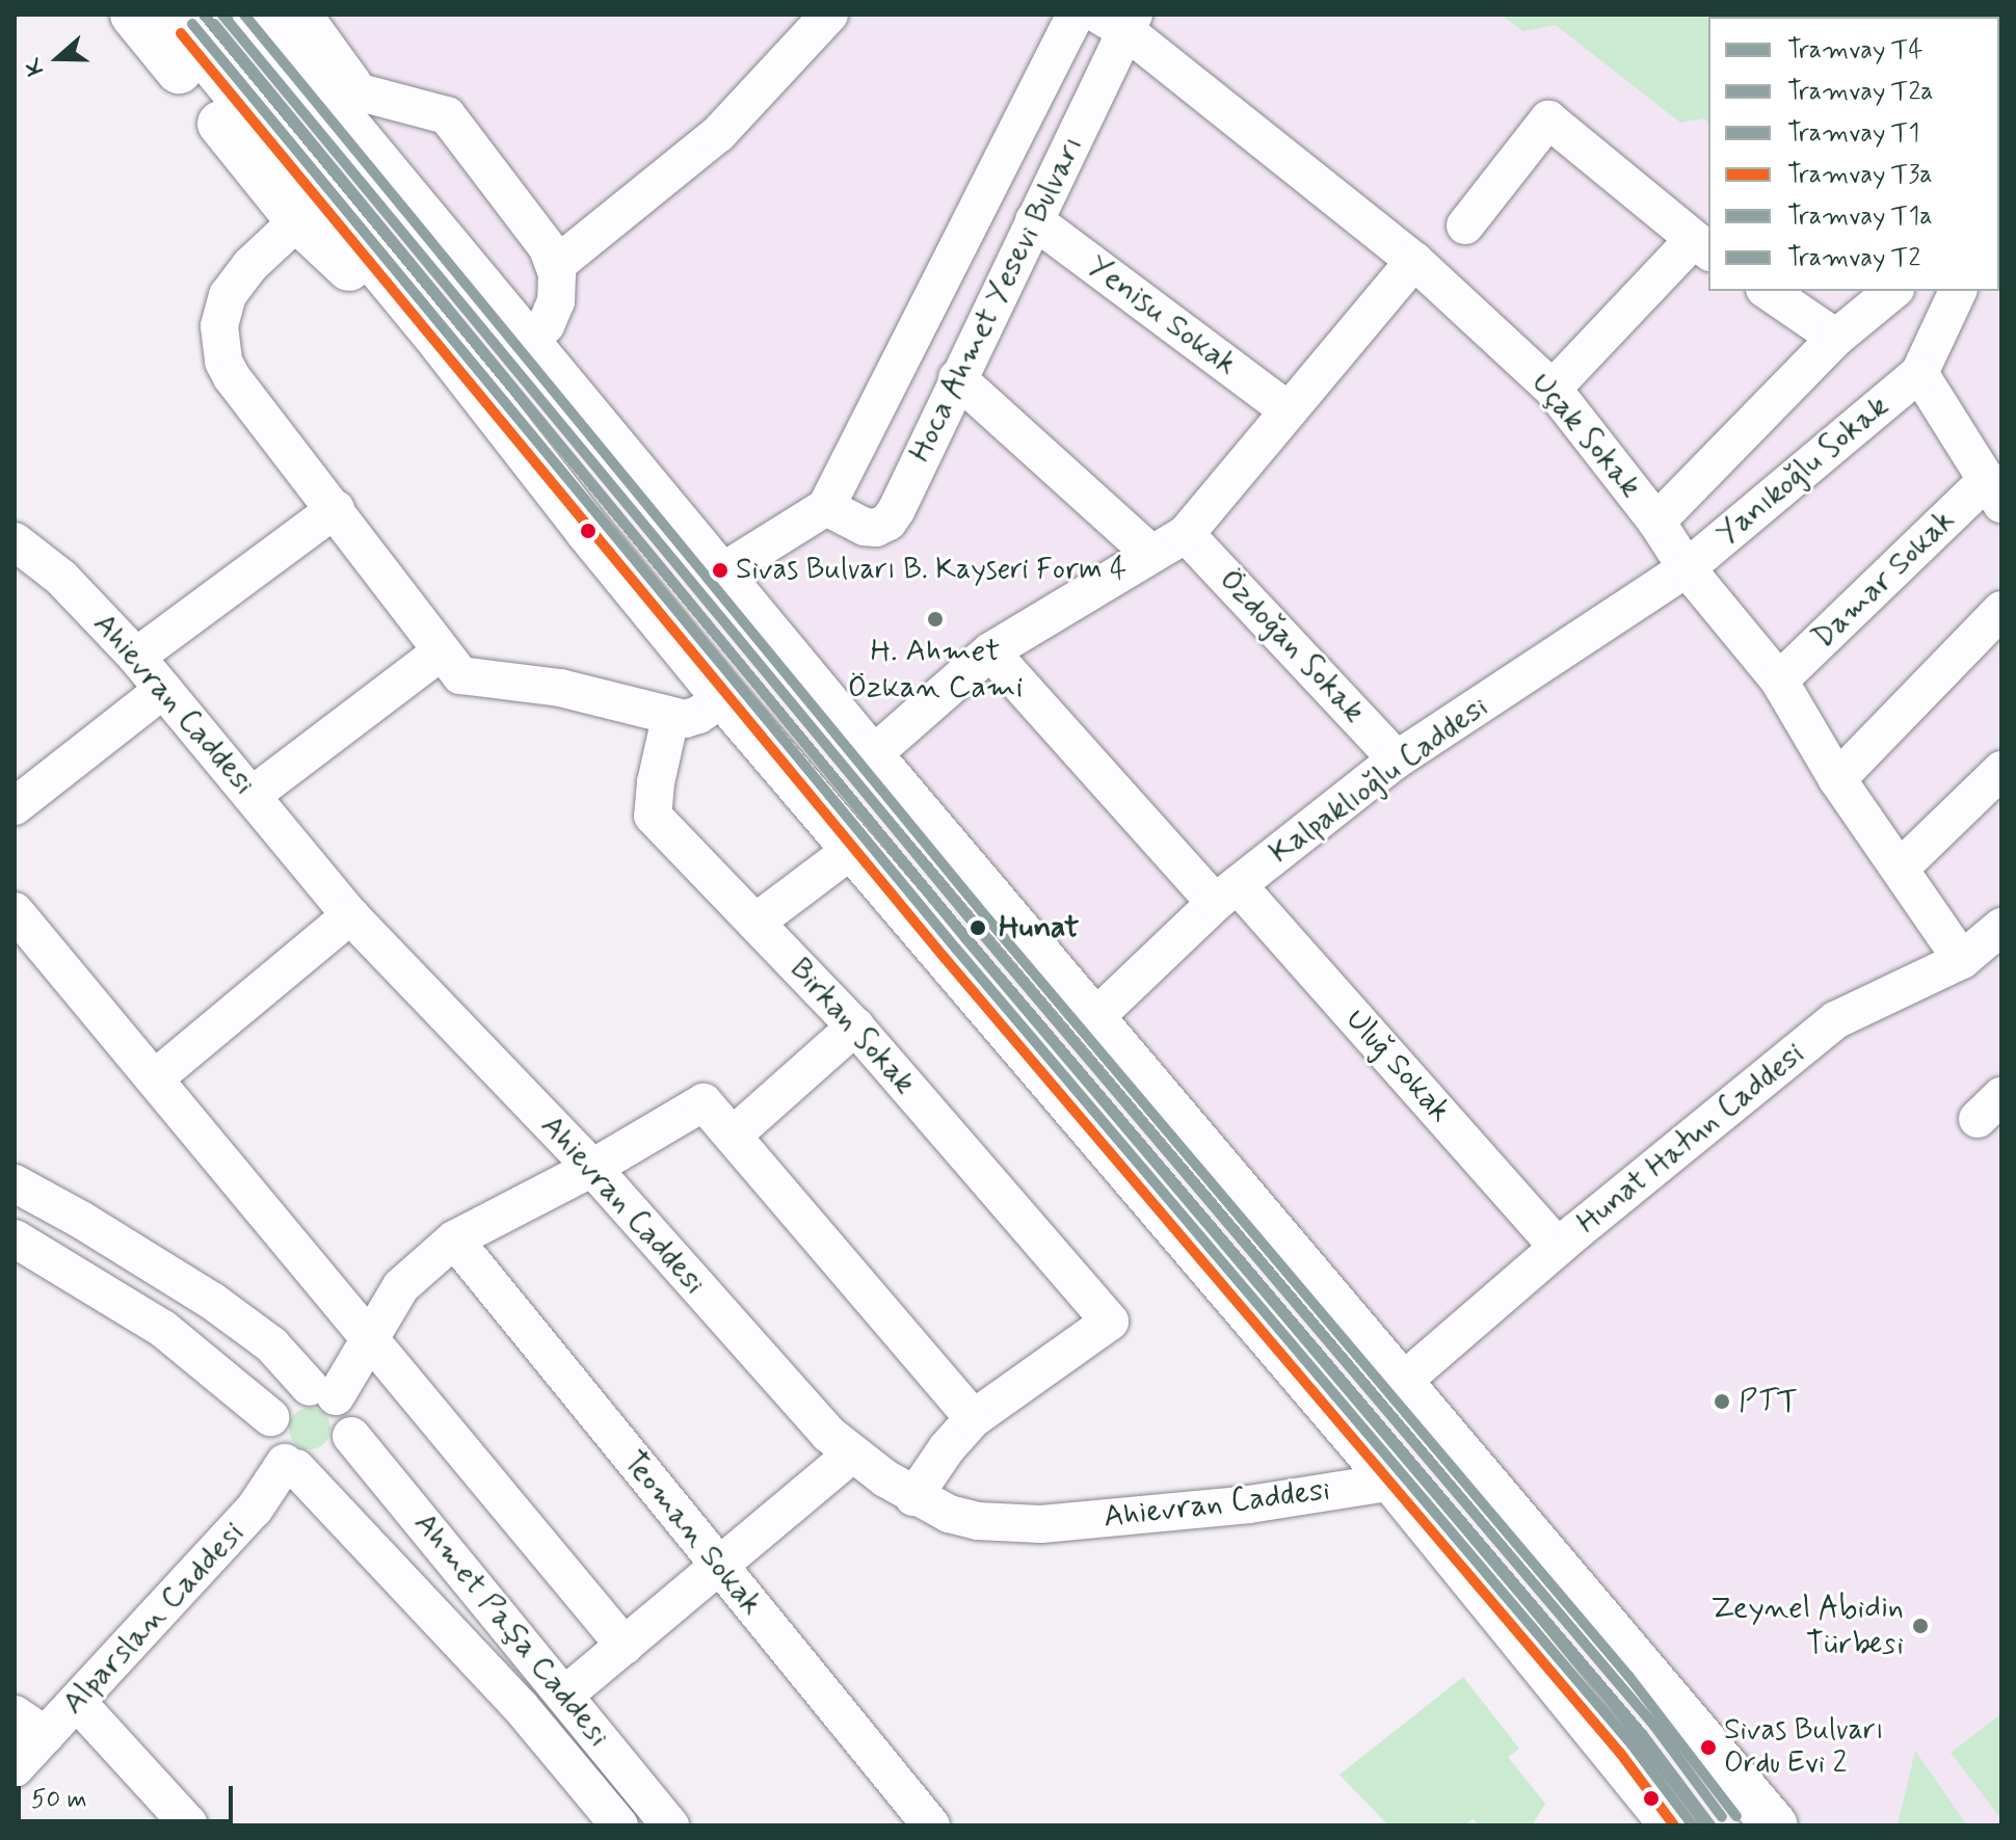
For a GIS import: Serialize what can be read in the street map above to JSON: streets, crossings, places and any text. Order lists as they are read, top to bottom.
{
  "streets": {
    "street": [
      "Hoca Ahmet Yesevi Bulvarı",
      "Yenisu Sokak",
      "Uçak Sokak",
      "Yanıkoğlu Sokak",
      "Damar Sokak",
      "Özdoğan Sokak",
      "Ahievran Caddesi",
      "Kalpaklıoğlu Caddesi",
      "Birkan Sokak",
      "Uluğ Sokak",
      "Hunat Hatun Caddesi",
      "Teoman Sokak",
      "Alparslan Caddesi",
      "Ahmet Paşa Caddesi"
    ]
  },
  "crossings": [
    ["Hoca Ahmet Yesevi Bulvarı", "Yenisu Sokak"],
    ["Hoca Ahmet Yesevi Bulvarı", "Uçak Sokak"],
    ["Uçak Sokak", "Yanıkoğlu Sokak"],
    ["Uçak Sokak", "Damar Sokak"],
    ["Uçak Sokak", "Kalpaklıoğlu Caddesi"],
    ["Uçak Sokak", "Hunat Hatun Caddesi"],
    ["Yanıkoğlu Sokak", "Kalpaklıoğlu Caddesi"],
    ["Özdoğan Sokak", "Kalpaklıoğlu Caddesi"],
    ["Kalpaklıoğlu Caddesi", "Uluğ Sokak"],
    ["Uluğ Sokak", "Hunat Hatun Caddesi"],
    ["Alparslan Caddesi", "Ahmet Paşa Caddesi"]
  ],
  "places": [
    "Sivas Bulvarı B. Kayseri Form 4",
    "H. Ahmet Özkan Cami",
    "Hunat",
    "PTT",
    "Zeynel Abidin Türbesi",
    "Sivas Bulvarı Ordu Evi 2"
  ],
  "lines": [
    "tram line T4",
    "tram line T1",
    "tram line T2",
    "tram line T2a",
    "tram line T1a",
    "tram line T3a"
  ],
  "legend": [
    "Tramvay T4",
    "Tramvay T2a",
    "Tramvay T1",
    "Tramvay T3a",
    "Tramvay T1a",
    "Tramvay T2"
  ],
  "scale_bar": "50 m",
  "north": "left"
}
